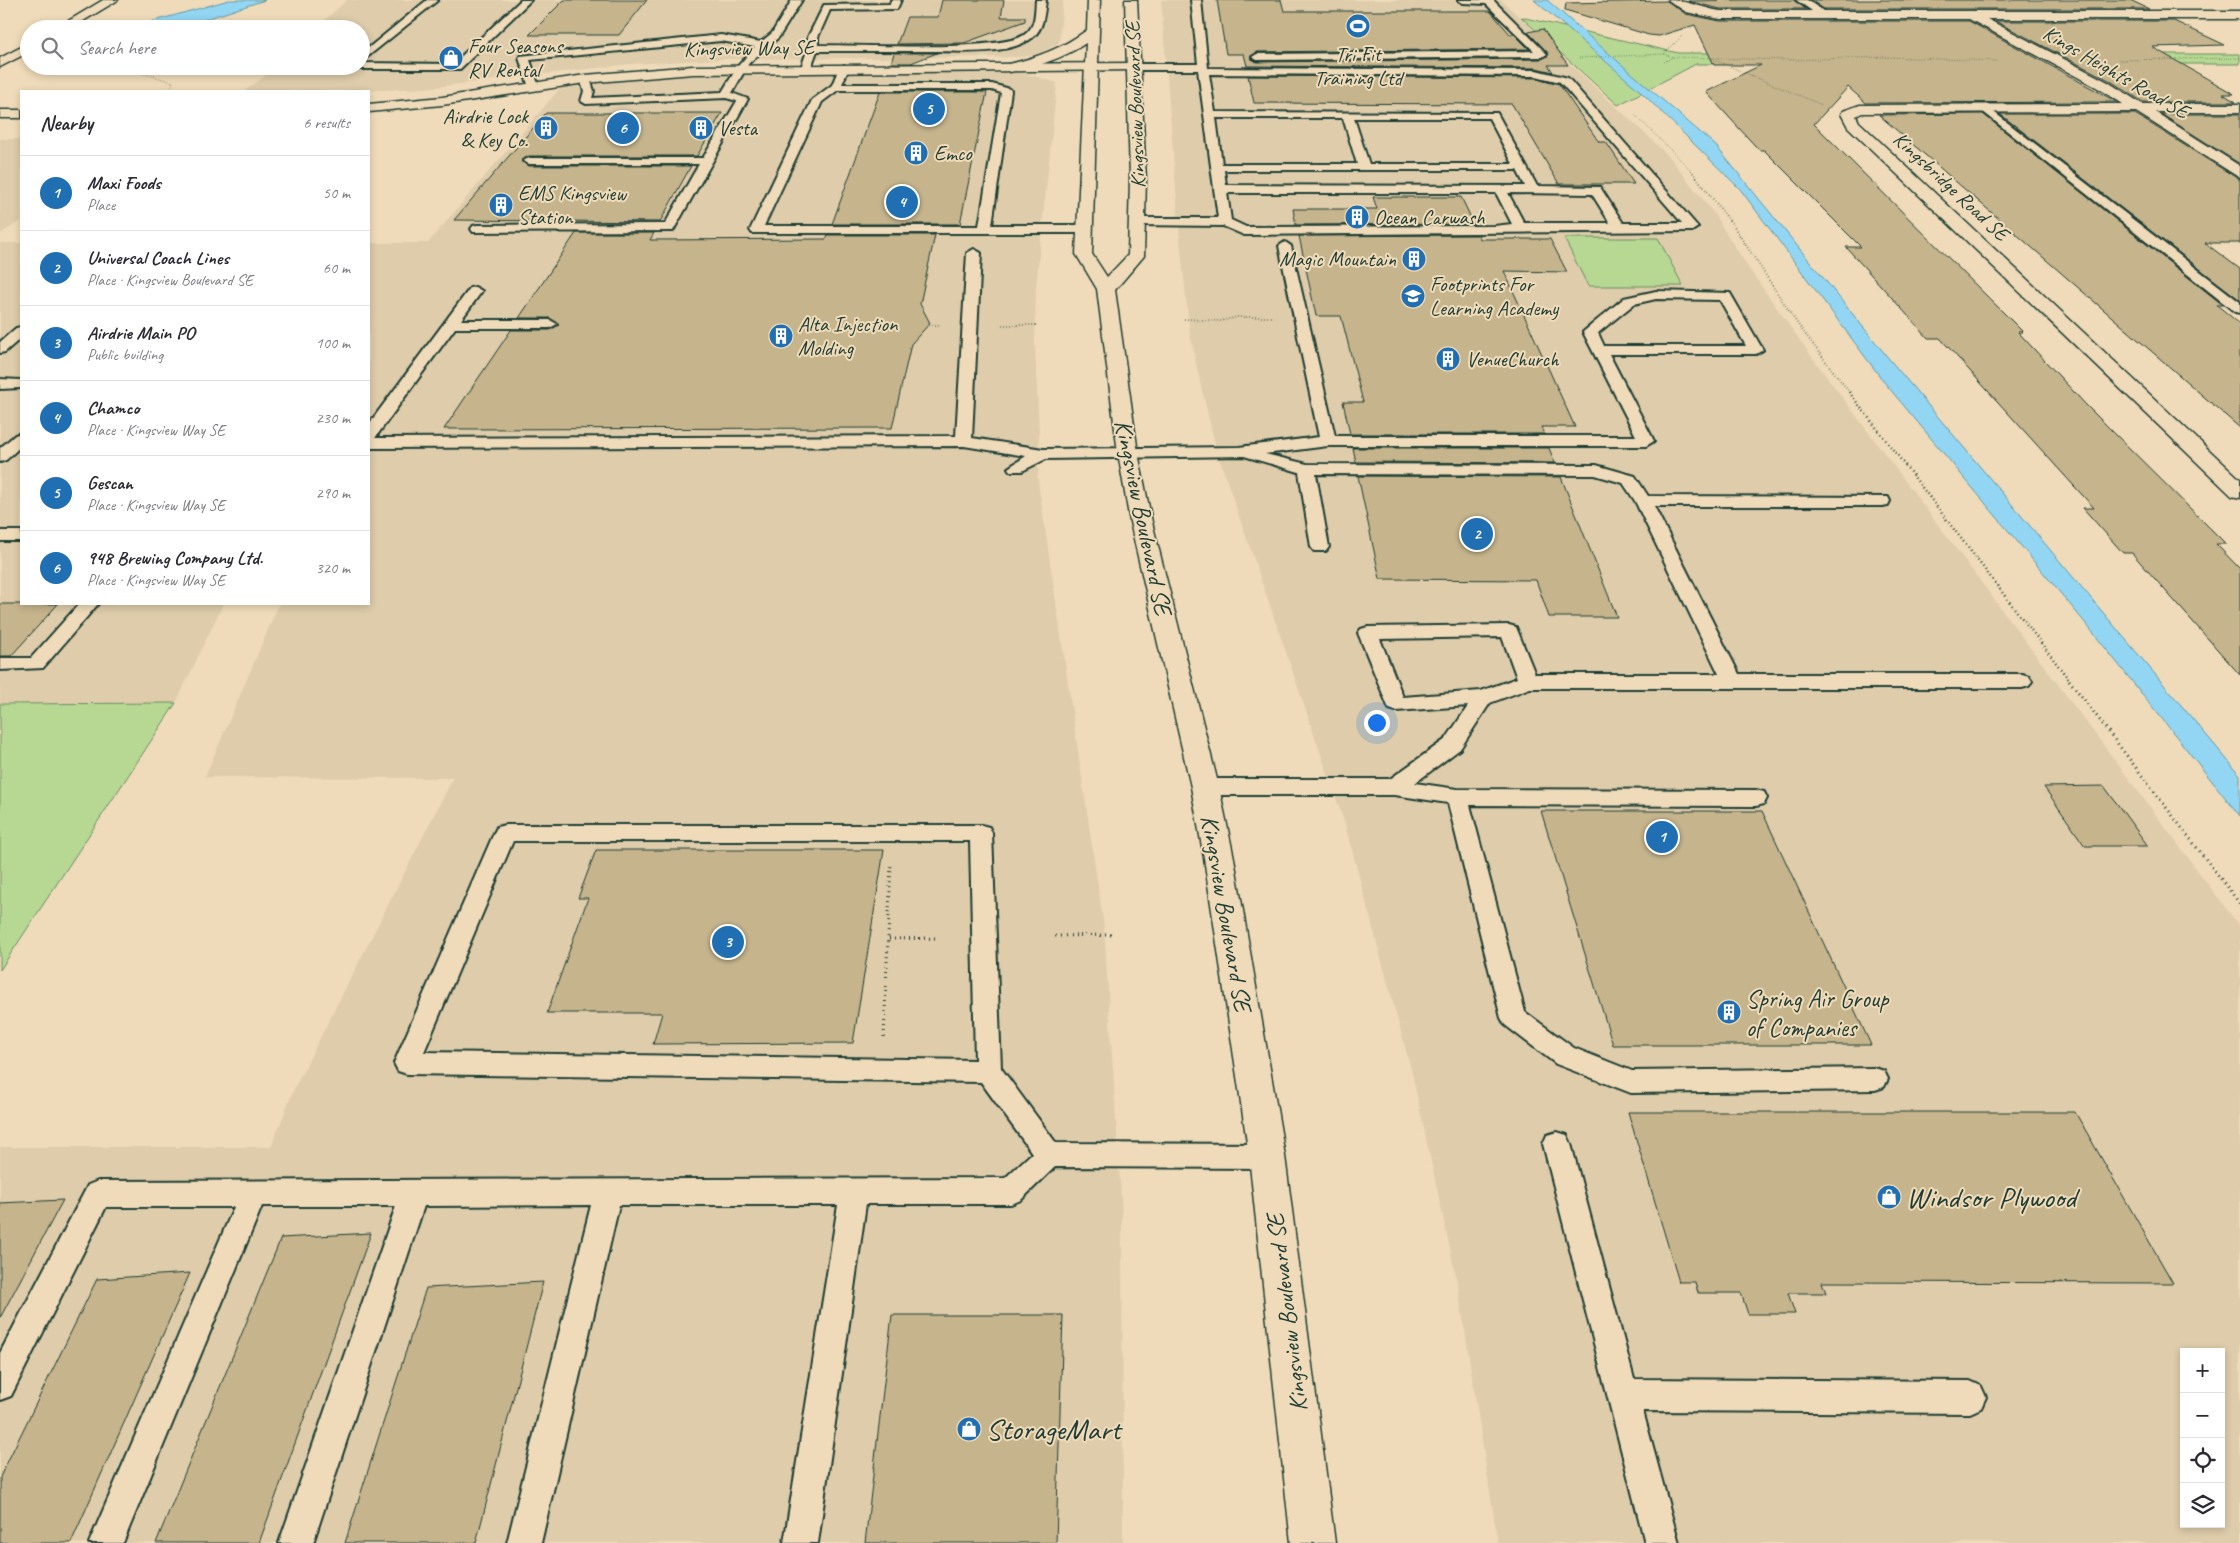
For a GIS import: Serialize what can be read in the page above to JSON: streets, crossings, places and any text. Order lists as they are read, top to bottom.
{
  "streets": {
    "street": [
      "Kingsview Way SE",
      "Kings Heights Road SE",
      "Kingsview Boulevard SE",
      "Kingsbridge Road SE"
    ]
  },
  "crossings": [
    ["Kingsview Way SE", "Kingsview Boulevard SE"],
    ["Kings Heights Road SE", "Kingsbridge Road SE"]
  ],
  "places": {
    "sports": ["Tri Fit Training Ltd"],
    "shop": ["Four Seasons RV Rental", "Windsor Plywood", "StorageMart"],
    "building": [
      "Airdrie Lock & Key Co.",
      "Vesta",
      "Emco",
      "EMS Kingsview Station",
      "Ocean Carwash",
      "Magic Mountain",
      "Alta Injection Molding",
      "VenueChurch",
      "Spring Air Group of Companies"
    ],
    "school or university": ["Footprints For Learning Academy"]
  },
  "page": {
    "search": "Search here",
    "heading": ["Nearby", "6 results"],
    "pins": [
      "5",
      "6",
      "4",
      "2",
      "1",
      "3"
    ],
    "list": [
      {
        "mark": "1",
        "name": "Maxi Foods",
        "note": "Place",
        "value": "50 m"
      },
      {
        "mark": "2",
        "name": "Universal Coach Lines",
        "note": "Place · Kingsview Boulevard SE",
        "value": "60 m"
      },
      {
        "mark": "3",
        "name": "Airdrie Main PO",
        "note": "Public building",
        "value": "100 m"
      },
      {
        "mark": "4",
        "name": "Chamco",
        "note": "Place · Kingsview Way SE",
        "value": "230 m"
      },
      {
        "mark": "5",
        "name": "Gescan",
        "note": "Place · Kingsview Way SE",
        "value": "290 m"
      },
      {
        "mark": "6",
        "name": "948 Brewing Company Ltd.",
        "note": "Place · Kingsview Way SE",
        "value": "320 m"
      }
    ],
    "map_buttons": ["+", "−"]
  }
}
